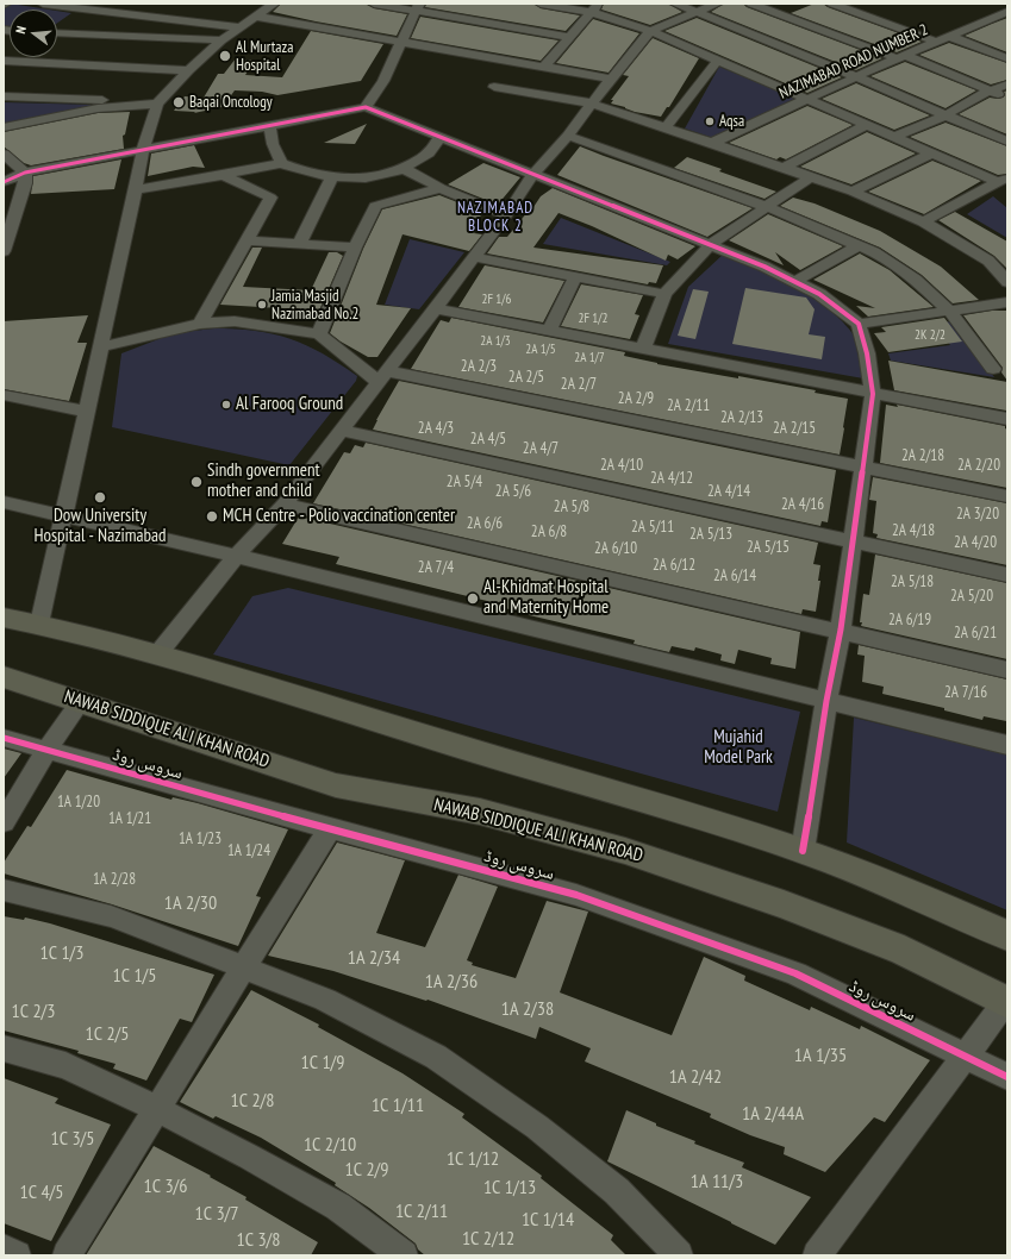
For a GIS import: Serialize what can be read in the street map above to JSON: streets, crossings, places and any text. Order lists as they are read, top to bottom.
{
  "streets": {
    "main road": ["NAWAB SIDDIQUE ALI KHAN ROAD"],
    "street": ["NAZIMABAD ROAD NUMBER 2", "سروس روڈ"]
  },
  "districts": ["NAZIMABAD BLOCK 2"],
  "parks": ["Mujahid Model Park"],
  "places": [
    "Al Murtaza Hospital",
    "Baqai Oncology",
    "Aqsa",
    "Jamia Masjid Nazimabad No.2",
    "Al Farooq Ground",
    "Sindh government mother and child",
    "Dow University Hospital - Nazimabad",
    "MCH Centre - Polio vaccination center",
    "Al-Khidmat Hospital and Maternity Home"
  ],
  "house_numbers": [
    "2F 1/6",
    "2F 1/2",
    "2K 2/2",
    "2A 1/3",
    "2A 1/5",
    "2A 1/7",
    "2A 2/3",
    "2A 2/5",
    "2A 2/7",
    "2A 2/9",
    "2A 2/11",
    "2A 2/13",
    "2A 4/3",
    "2A 2/15",
    "2A 4/5",
    "2A 4/7",
    "2A 2/18",
    "2A 4/10",
    "2A 2/20",
    "2A 4/12",
    "2A 5/4",
    "2A 5/6",
    "2A 4/14",
    "2A 4/16",
    "2A 5/8",
    "2A 3/20",
    "2A 6/6",
    "2A 5/11",
    "2A 4/18",
    "2A 6/8",
    "2A 5/13",
    "2A 4/20",
    "2A 5/15",
    "2A 6/10",
    "2A 6/12",
    "2A 7/4",
    "2A 6/14",
    "2A 5/18",
    "2A 5/20",
    "2A 6/19",
    "2A 6/21",
    "2A 7/16",
    "1A 1/20",
    "1A 1/21",
    "1A 1/23",
    "1A 1/24",
    "1A 2/28",
    "1A 2/30",
    "1C 1/3",
    "1A 2/34",
    "1C 1/5",
    "1A 2/36",
    "1A 2/38",
    "1C 2/3",
    "1C 2/5",
    "1A 1/35",
    "1C 1/9",
    "1A 2/42",
    "1C 2/8",
    "1C 1/11",
    "1A 2/44A",
    "1C 3/5",
    "1C 2/10",
    "1C 1/12",
    "1C 2/9",
    "1A 11/3",
    "1C 3/6",
    "1C 1/13",
    "1C 4/5",
    "1C 2/11",
    "1C 3/7",
    "1C 1/14",
    "1C 2/12",
    "1C 3/8"
  ],
  "north": "left"
}
